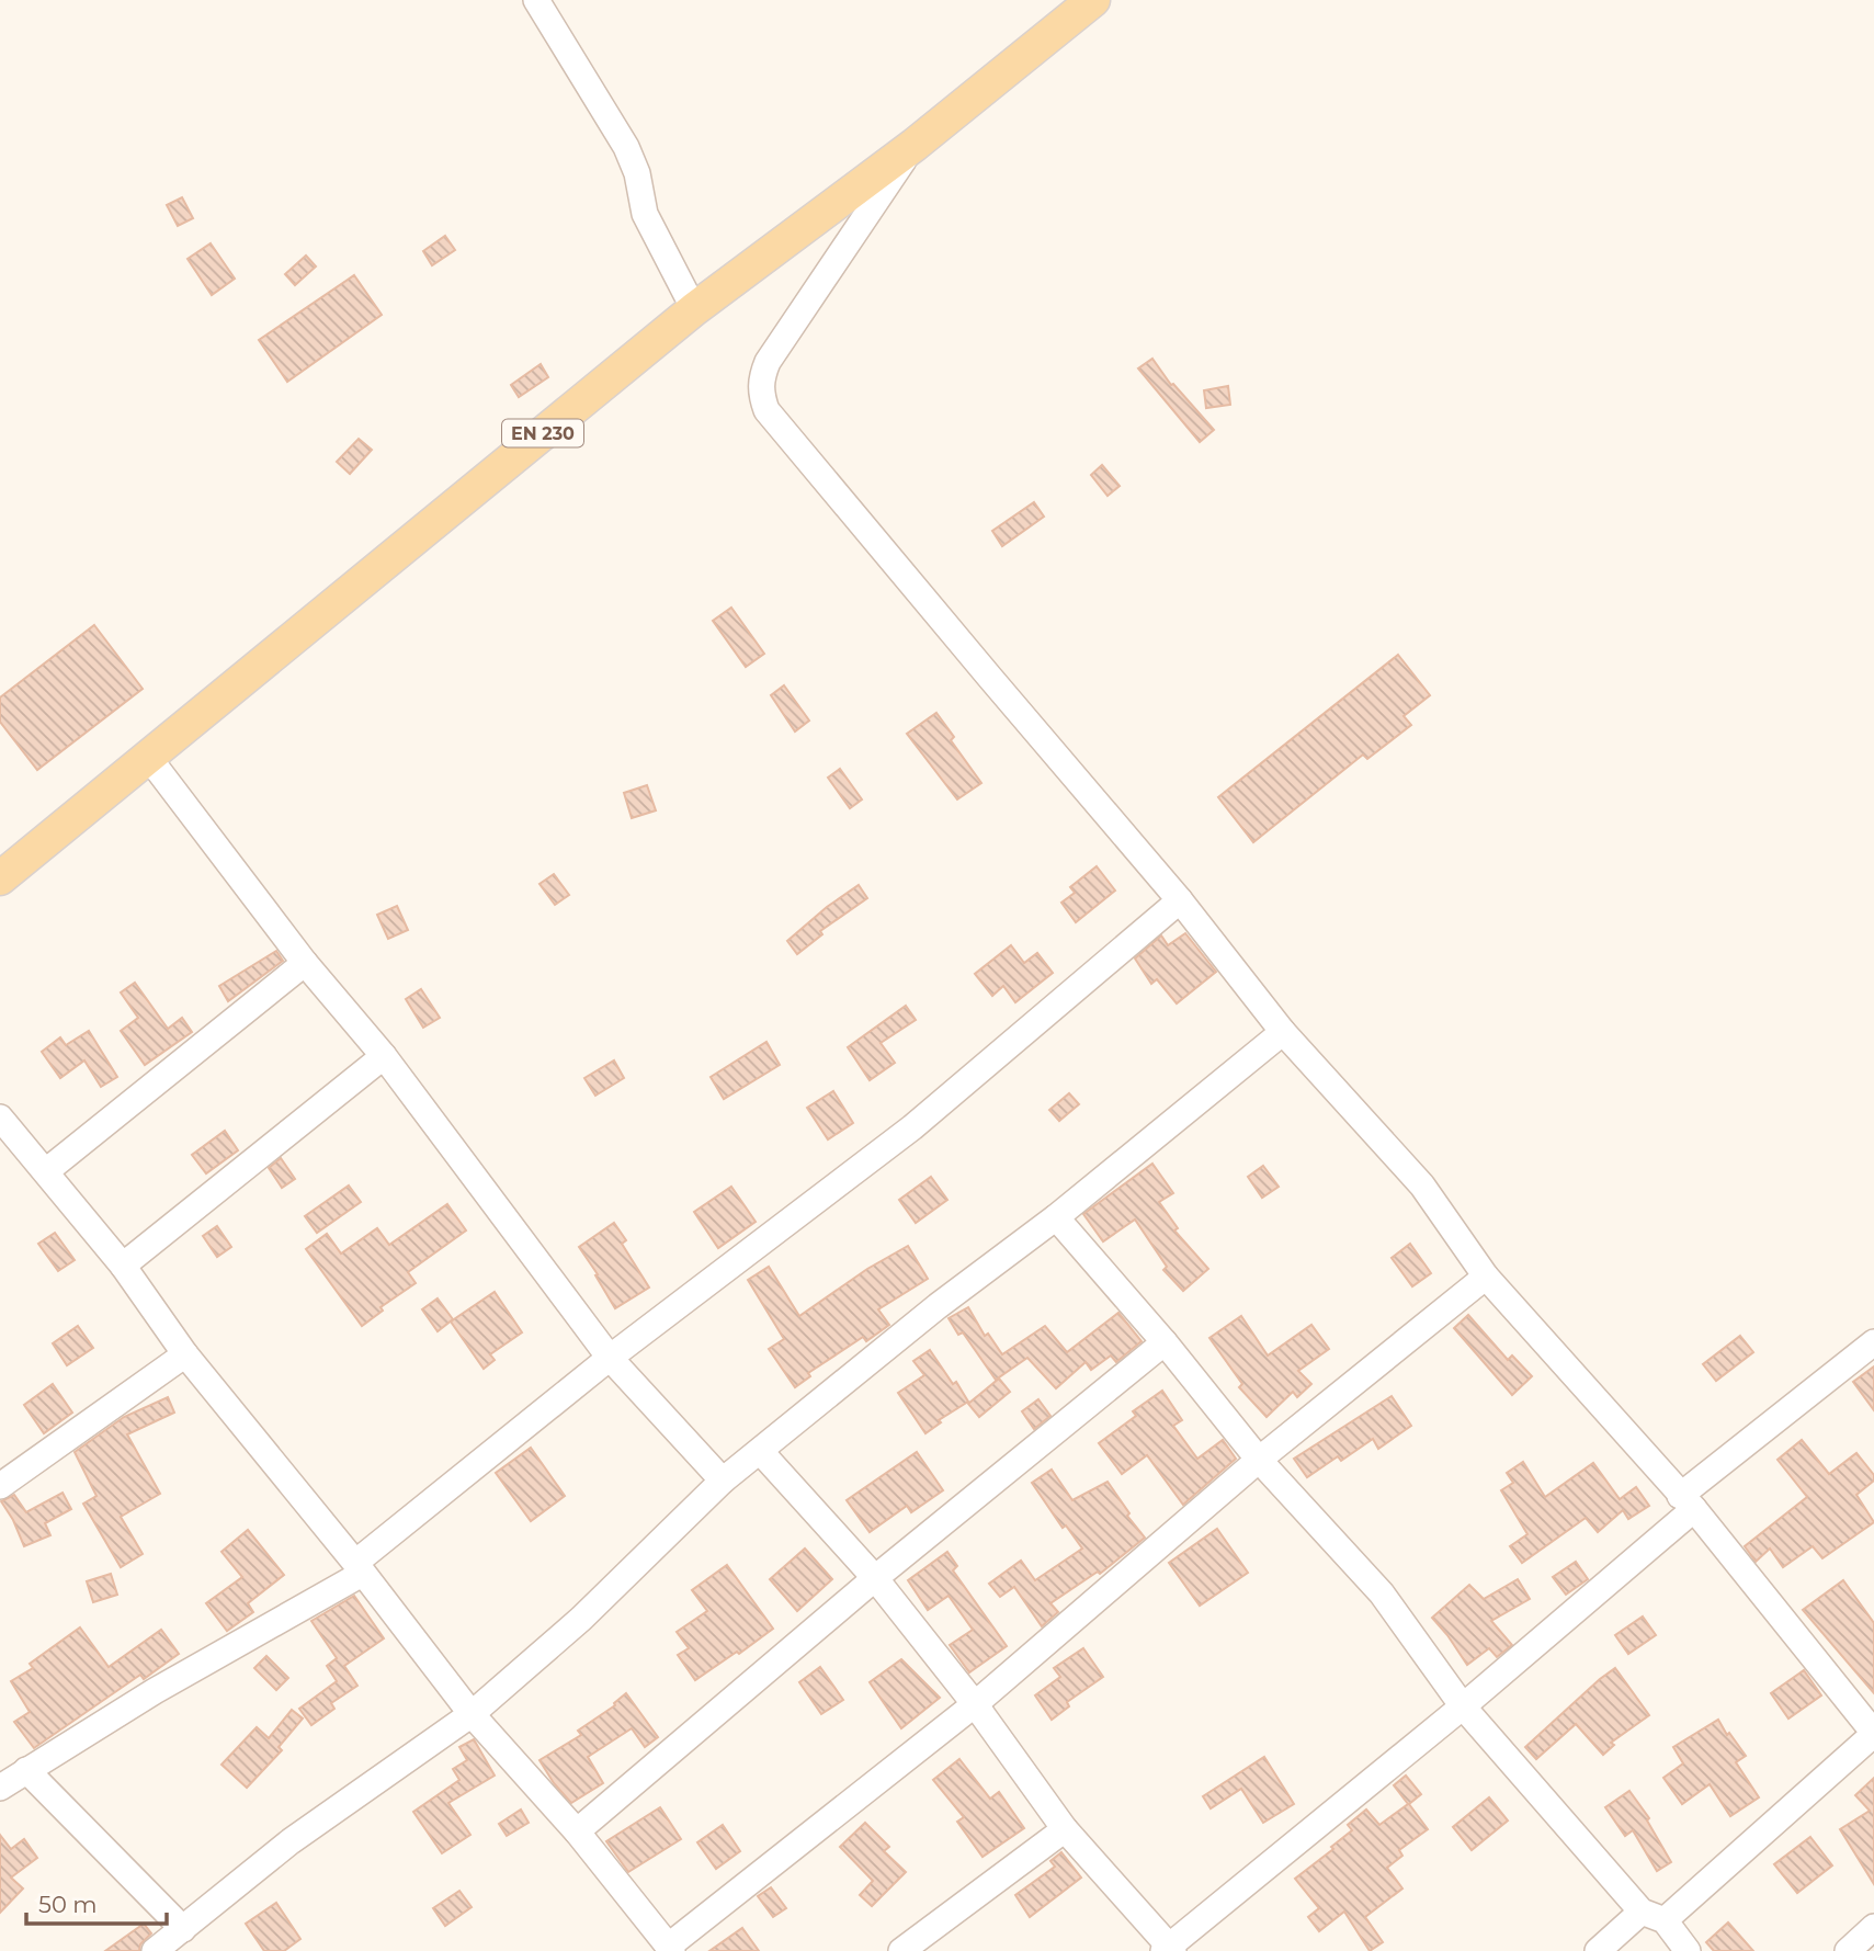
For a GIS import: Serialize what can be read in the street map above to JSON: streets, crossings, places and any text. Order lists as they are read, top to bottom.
{
  "streets": {
    "main road": ["EN 230"]
  },
  "scale_bar": "50 m"
}
